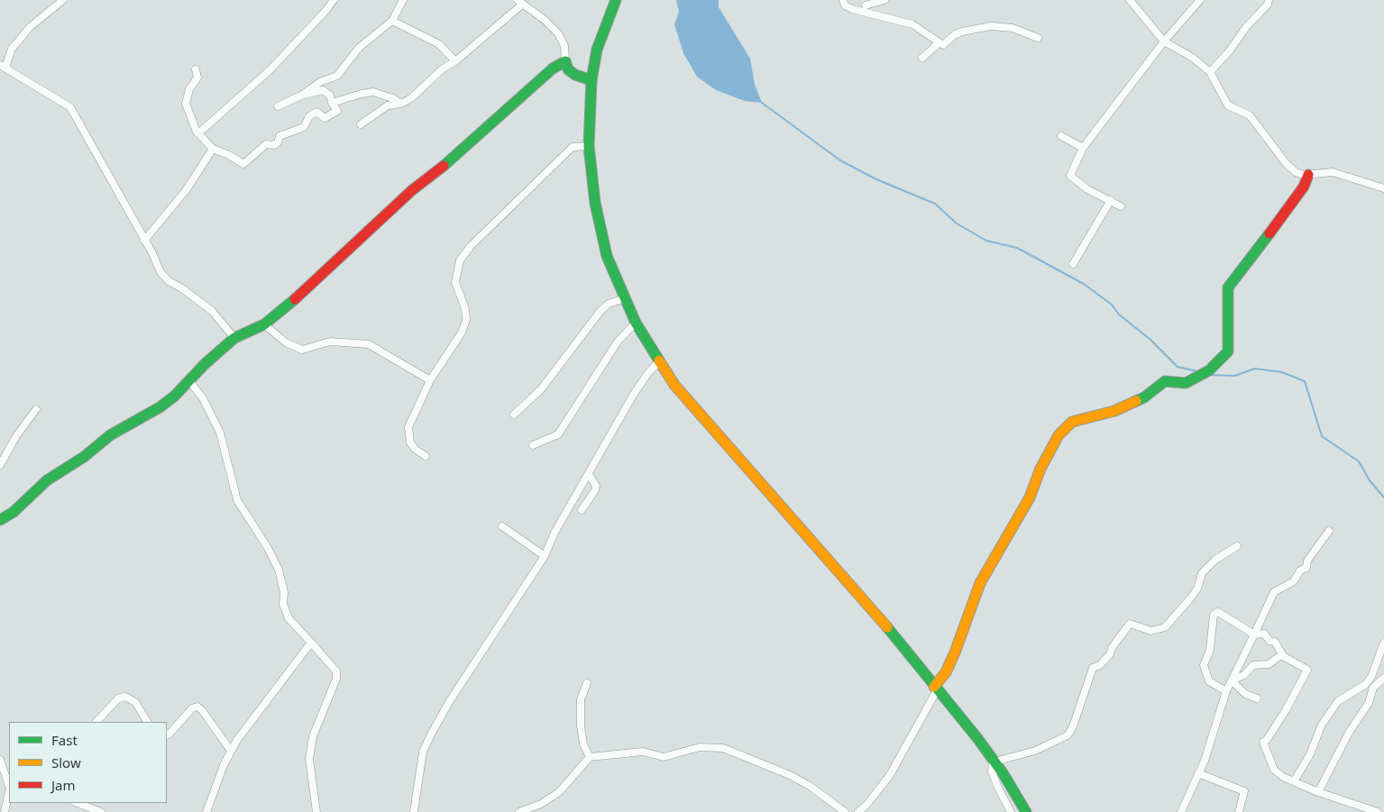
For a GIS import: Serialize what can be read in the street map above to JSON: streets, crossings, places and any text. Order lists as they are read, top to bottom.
{
  "legend": ["Fast", "Slow", "Jam"]
}
